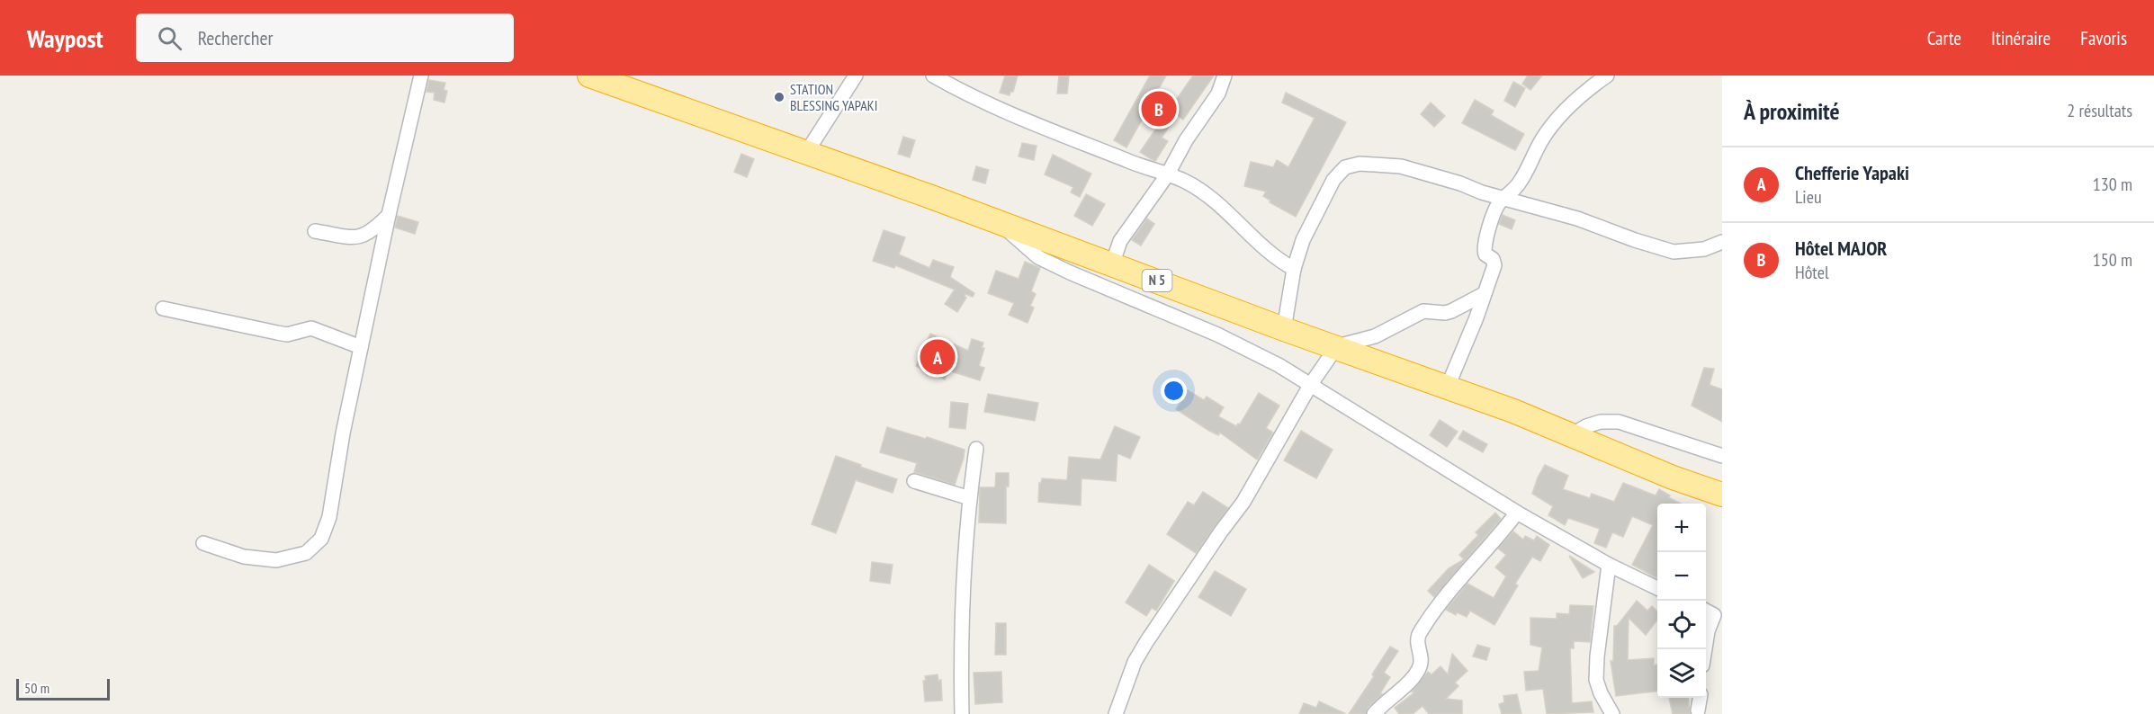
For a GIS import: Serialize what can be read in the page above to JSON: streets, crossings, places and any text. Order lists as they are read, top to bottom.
{
  "streets": {
    "highway": ["N 5"]
  },
  "places": ["STATION BLESSING YAPAKI"],
  "scale_bar": "50 m",
  "page": {
    "header": "Waypost",
    "search": "Rechercher",
    "nav": ["Carte", "Itinéraire", "Favoris"],
    "heading": ["À proximité", "2 résultats"],
    "pins": ["B", "A"],
    "list": [
      {
        "mark": "A",
        "name": "Chefferie Yapaki",
        "note": "Lieu",
        "value": "130 m"
      },
      {
        "mark": "B",
        "name": "Hôtel MAJOR",
        "note": "Hôtel",
        "value": "150 m"
      }
    ],
    "map_buttons": ["+", "−"],
    "scale": "50 m"
  }
}
